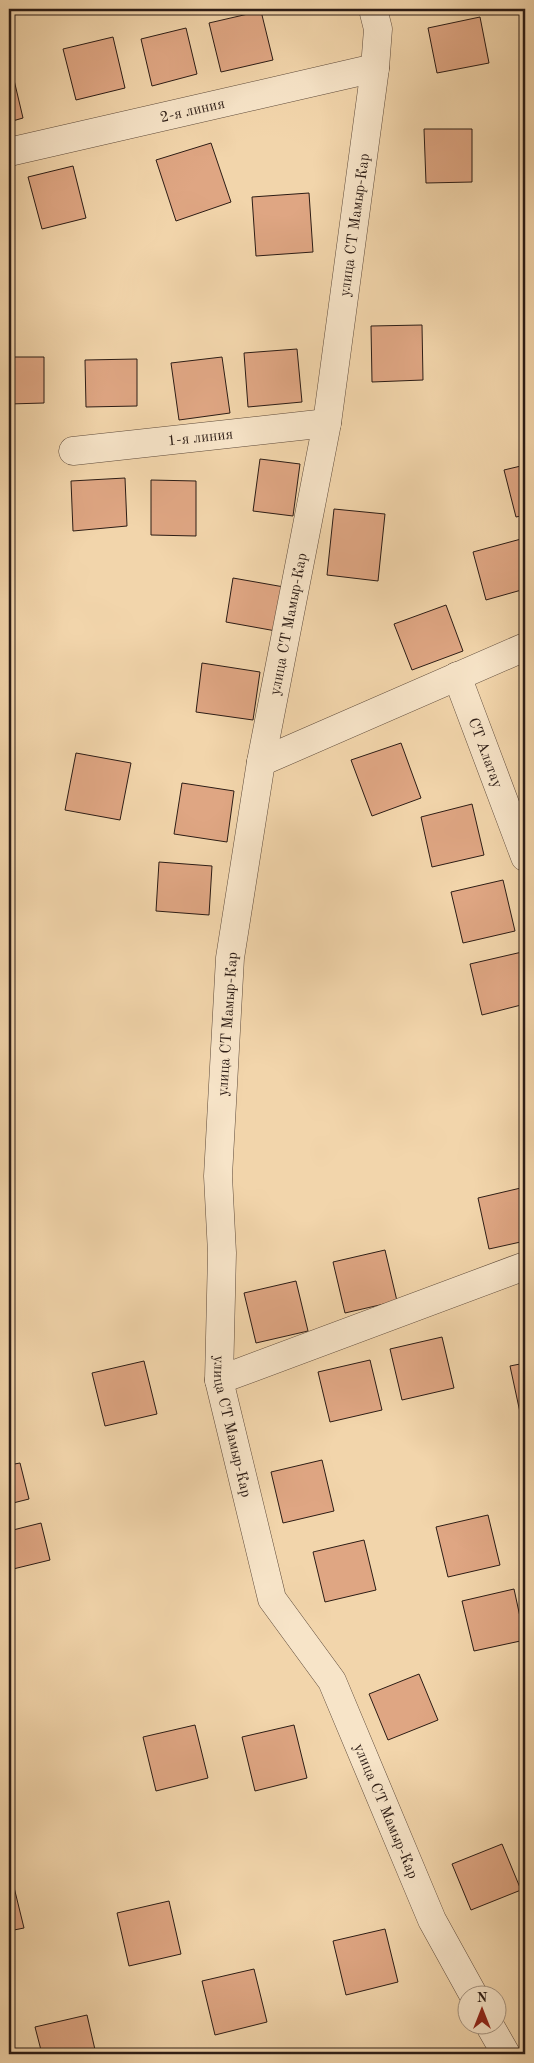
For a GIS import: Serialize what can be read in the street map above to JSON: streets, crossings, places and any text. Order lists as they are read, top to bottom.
{
  "streets": {
    "street": [
      "2-я линия",
      "улица СТ Мамыр-Кар",
      "1-я линия",
      "СТ Алатау"
    ]
  },
  "crossings": [
    ["2-я линия", "улица СТ Мамыр-Кар"],
    ["улица СТ Мамыр-Кар", "1-я линия"]
  ],
  "north": "top"
}
